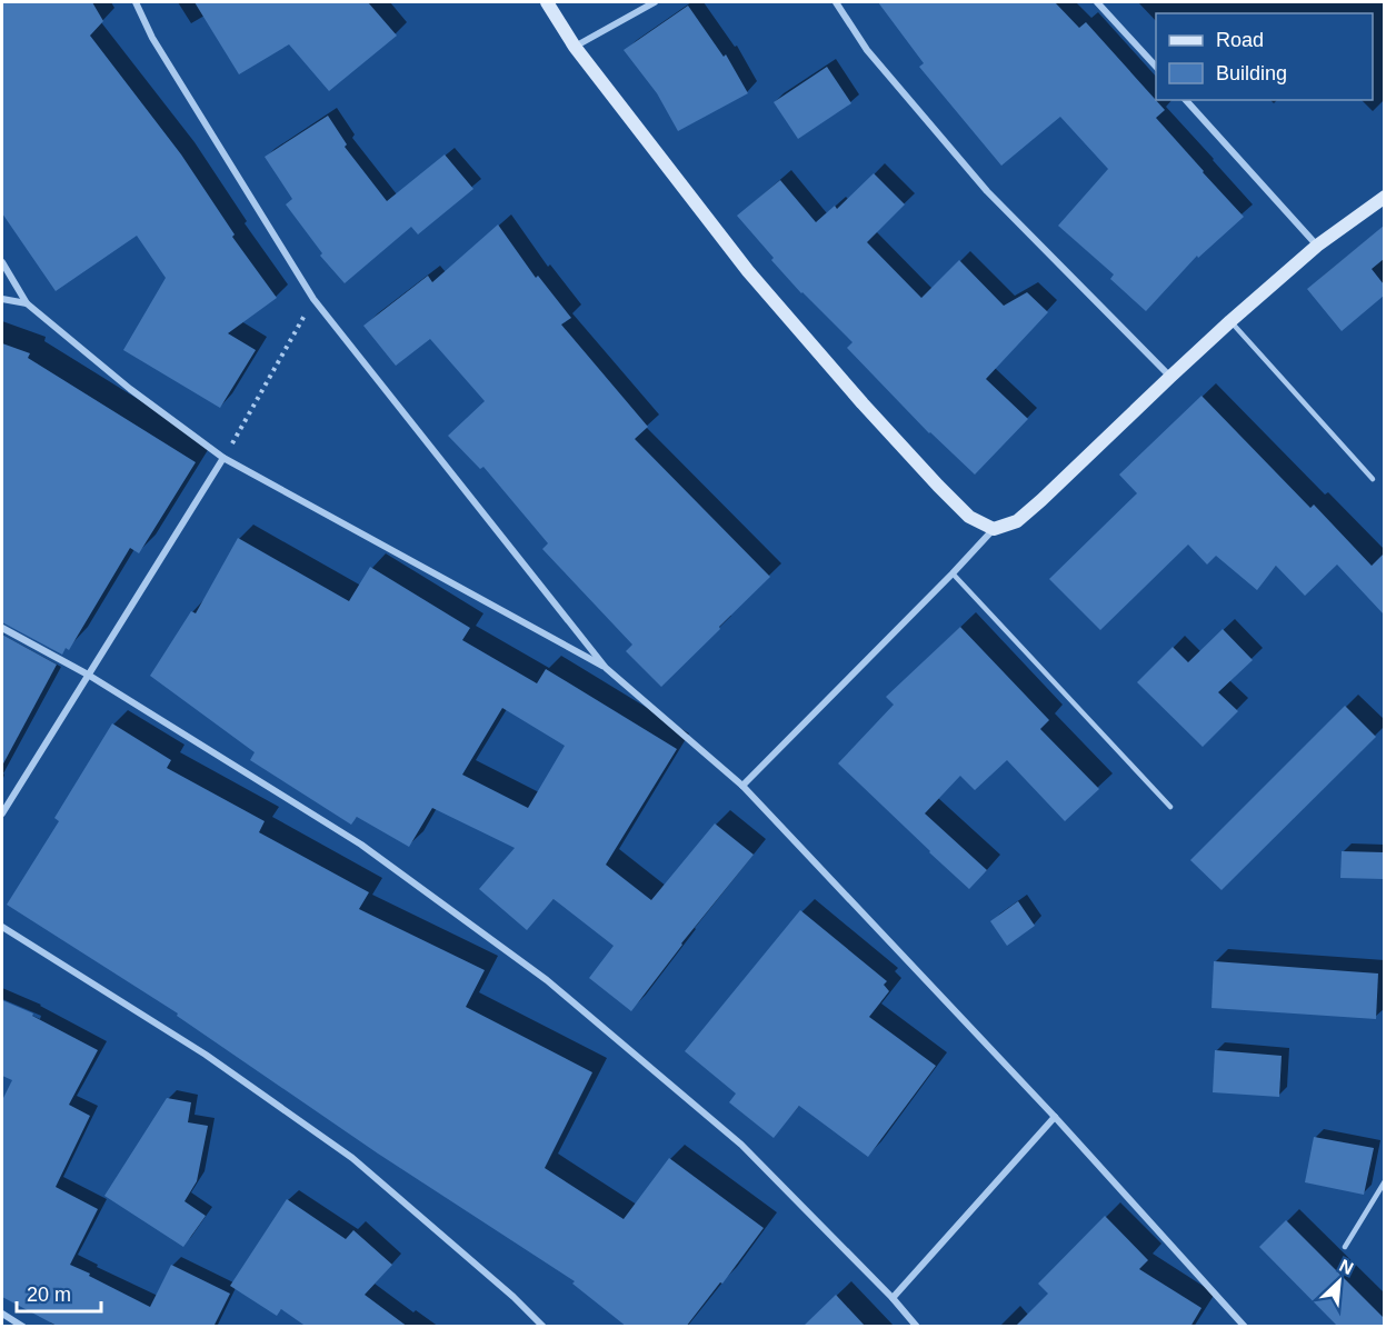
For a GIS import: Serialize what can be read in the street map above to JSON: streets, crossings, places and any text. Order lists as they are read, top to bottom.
{
  "legend": ["Road", "Building"],
  "scale_bar": "20 m",
  "north": "top right"
}
